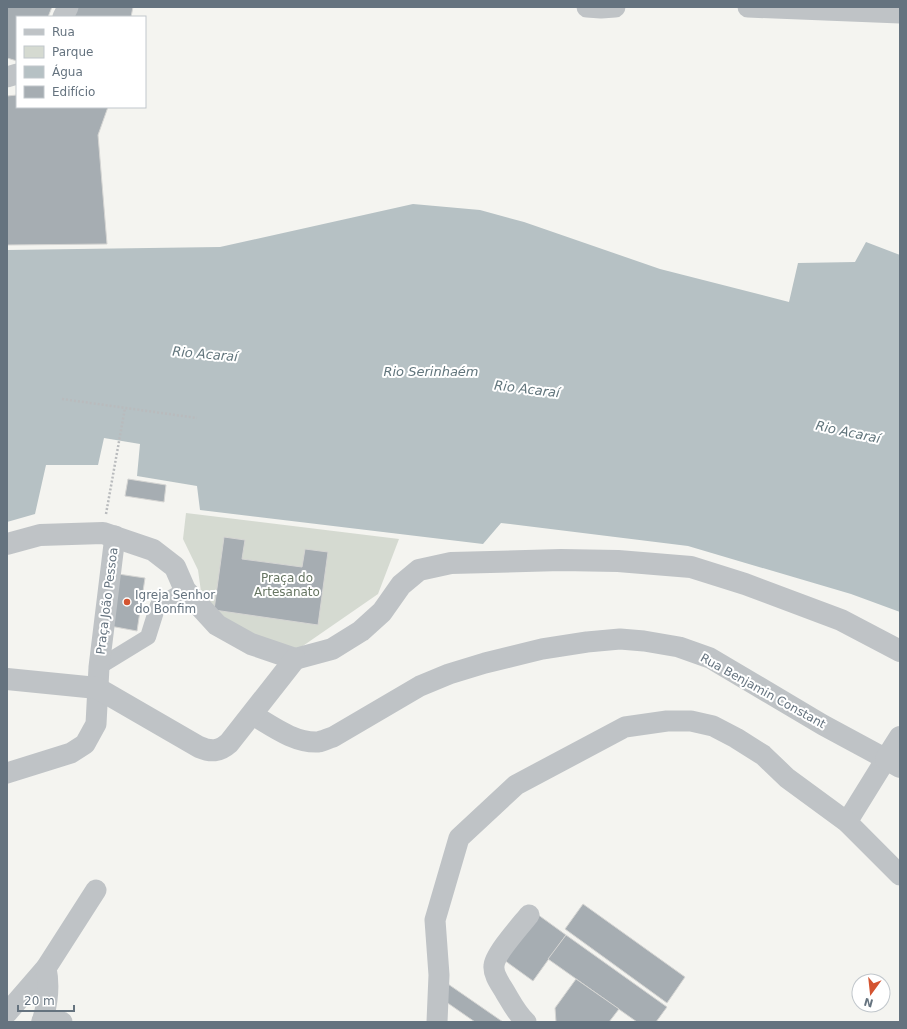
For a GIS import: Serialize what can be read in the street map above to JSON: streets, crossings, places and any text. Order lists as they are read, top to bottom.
{
  "streets": {
    "street": ["Praça João Pessoa", "Rua Benjamin Constant"]
  },
  "water": ["Rio Acaraí", "Rio Serinhaém"],
  "parks": ["Praça do Artesanato"],
  "places": ["Igreja Senhor do Bonfim"],
  "legend": [
    "Rua",
    "Parque",
    "Água",
    "Edifício"
  ],
  "scale_bar": "20 m",
  "north": "bottom"
}
